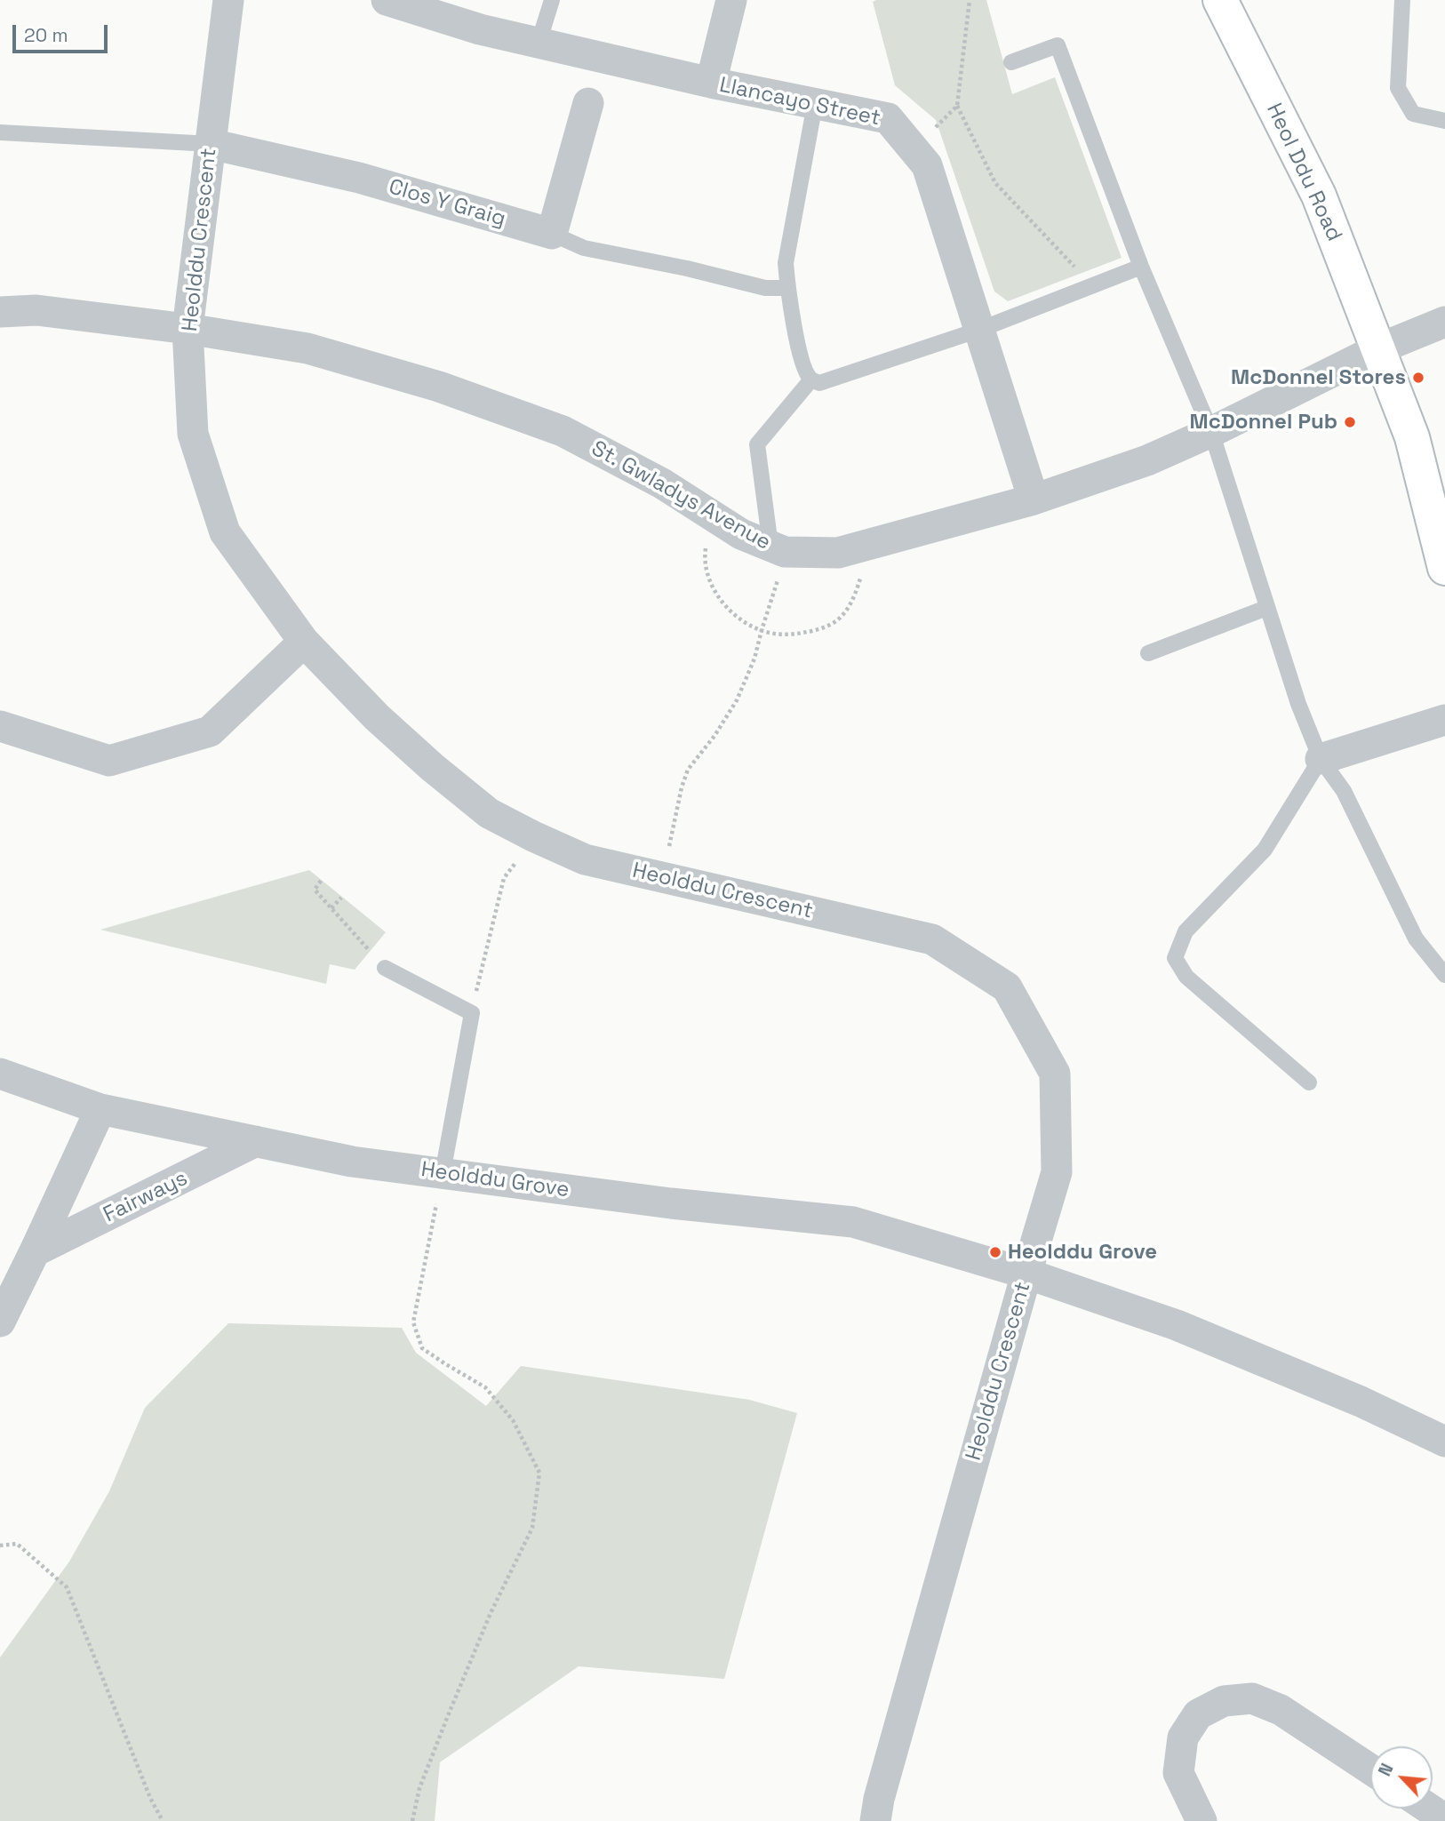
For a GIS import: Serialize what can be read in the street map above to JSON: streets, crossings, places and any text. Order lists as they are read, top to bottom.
{
  "streets": {
    "street": [
      "Llancayo Street",
      "Heol Ddu Road",
      "Clos Y Graig",
      "Heolddu Crescent",
      "St. Gwladys Avenue",
      "Heolddu Grove",
      "Fairways"
    ]
  },
  "crossings": [
    ["Llancayo Street", "St. Gwladys Avenue"],
    ["Heol Ddu Road", "St. Gwladys Avenue"],
    ["Clos Y Graig", "Heolddu Crescent"],
    ["Heolddu Crescent", "St. Gwladys Avenue"],
    ["Heolddu Crescent", "Heolddu Grove"],
    ["Heolddu Grove", "Fairways"]
  ],
  "places": ["McDonnel Stores", "McDonnel Pub", "Heolddu Grove"],
  "scale_bar": "20 m",
  "north": "top left"
}
